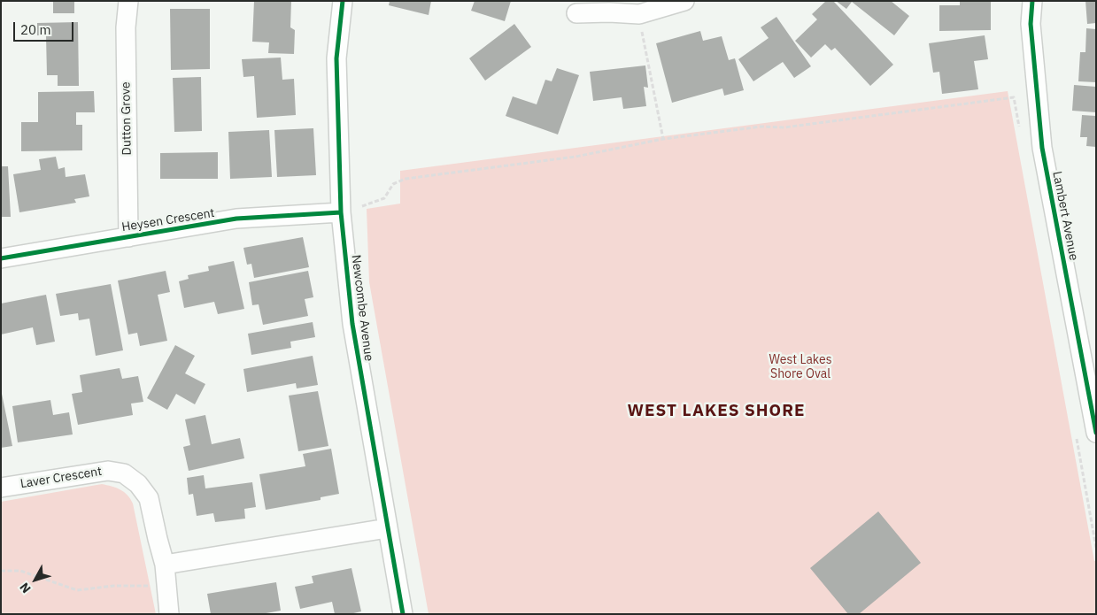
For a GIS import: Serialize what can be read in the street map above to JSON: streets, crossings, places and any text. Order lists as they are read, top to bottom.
{
  "streets": {
    "street": [
      "Dutton Grove",
      "Lambert Avenue",
      "Heysen Crescent",
      "Newcombe Avenue",
      "Laver Crescent"
    ]
  },
  "crossings": [
    ["Dutton Grove", "Heysen Crescent"],
    ["Heysen Crescent", "Newcombe Avenue"]
  ],
  "districts": ["WEST LAKES SHORE"],
  "parks": ["West Lakes Shore Oval"],
  "scale_bar": "20 m",
  "north": "bottom left"
}
